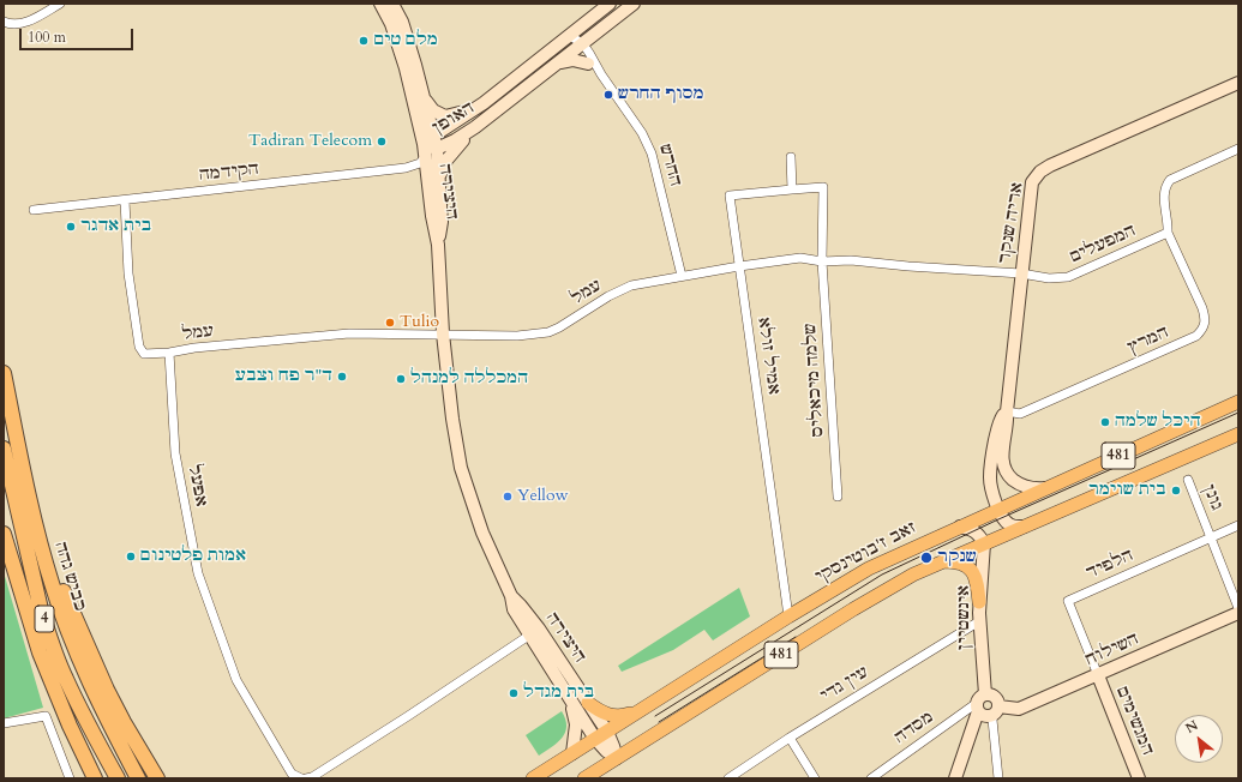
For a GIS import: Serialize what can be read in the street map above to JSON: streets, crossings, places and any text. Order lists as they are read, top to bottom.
{
  "streets": {
    "highway": ["כביש גהה", "4"],
    "main road": ["481", "זאב ז'בוטינסקי"],
    "street": [
      "האופן",
      "החרש",
      "הקידמה",
      "היצירה",
      "אריה שנקר",
      "המפעלים",
      "עמל",
      "המרץ",
      "אמיל זולא",
      "שלמה מיכאליס",
      "אפעל",
      "גונן",
      "הלפיד",
      "אינשטיין",
      "השילוח",
      "עין גדי",
      "המגשימים",
      "מסדה"
    ]
  },
  "crossings": [
    ["האופן", "החרש"],
    ["האופן", "היצירה"],
    ["החרש", "עמל"],
    ["הקידמה", "היצירה"],
    ["היצירה", "עמל"],
    ["היצירה", "481"],
    ["היצירה", "זאב ז'בוטינסקי"],
    ["אריה שנקר", "המפעלים"],
    ["אריה שנקר", "עמל"],
    ["אריה שנקר", "המרץ"],
    ["אריה שנקר", "481"],
    ["אריה שנקר", "זאב ז'בוטינסקי"],
    ["המפעלים", "עמל"],
    ["המפעלים", "המרץ"],
    ["עמל", "אמיל זולא"],
    ["עמל", "שלמה מיכאליס"],
    ["עמל", "אפעל"],
    ["אמיל זולא", "שלמה מיכאליס"],
    ["אמיל זולא", "זאב ז'בוטינסקי"],
    ["481", "אינשטיין"],
    ["גונן", "הלפיד"],
    ["הלפיד", "השילוח"],
    ["הלפיד", "המגשימים"],
    ["אינשטיין", "עין גדי"],
    ["אינשטיין", "מסדה"],
    ["השילוח", "המגשימים"]
  ],
  "places": [
    "מלם טים",
    "מסוף החרש",
    "Tadiran Telecom",
    "בית אדגר",
    "Tulio",
    "ד\"ר פח וצבע",
    "המכללה למנהל",
    "היכל שלמה",
    "בית שוימר",
    "Yellow",
    "אמות פלטינום",
    "שנקר",
    "בית מגדל"
  ],
  "scale_bar": "100 m",
  "north": "top left"
}
